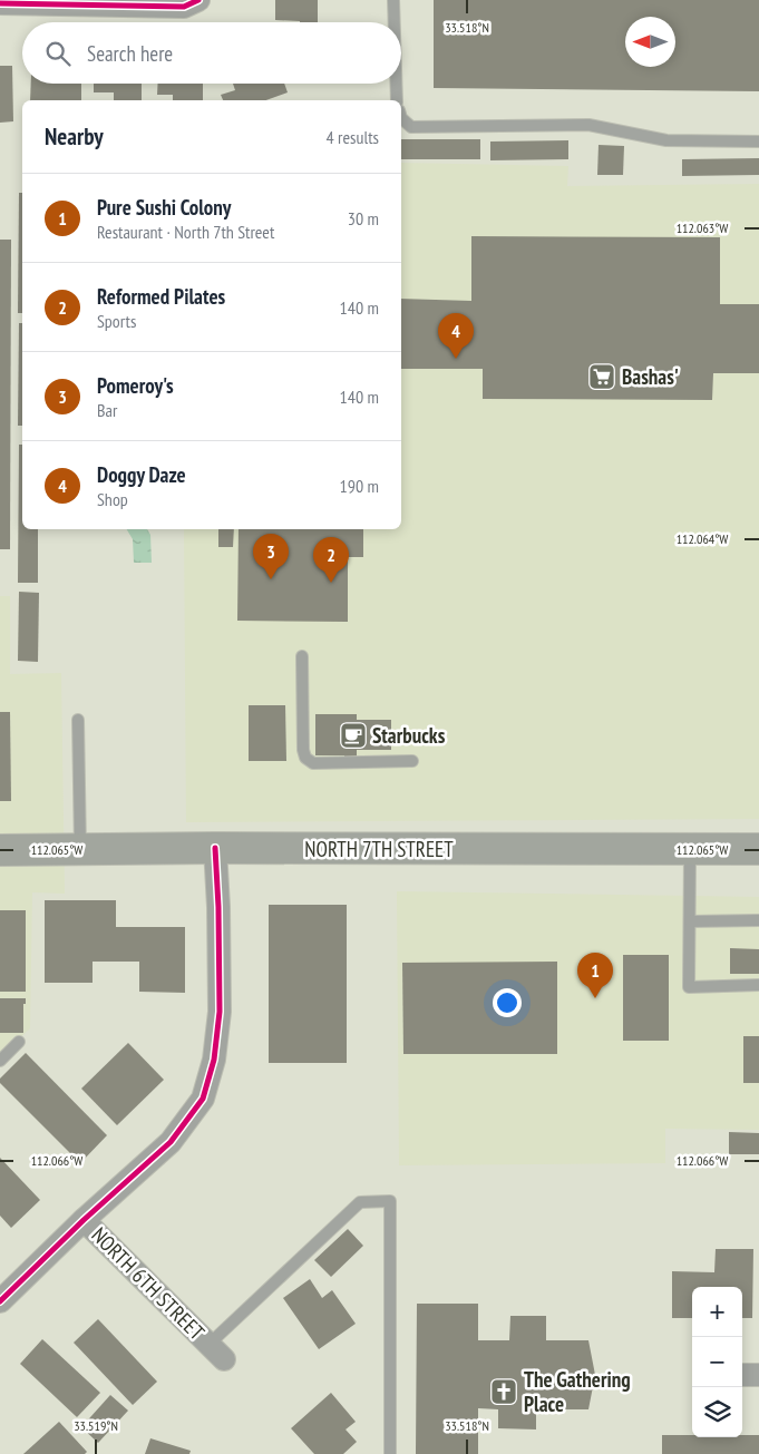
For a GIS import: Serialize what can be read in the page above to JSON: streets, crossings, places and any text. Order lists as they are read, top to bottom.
{
  "streets": {
    "main road": ["NORTH 7TH STREET"],
    "street": ["NORTH 6TH STREET"]
  },
  "places": {
    "supermarket": ["Bashas'"],
    "cafe": ["Starbucks"],
    "church": ["The Gathering Place"]
  },
  "north": "left",
  "page": {
    "search": "Search here",
    "heading": ["Nearby", "4 results"],
    "list": [
      {
        "mark": "1",
        "name": "Pure Sushi Colony",
        "note": "Restaurant · North 7th Street",
        "value": "30 m"
      },
      {
        "mark": "2",
        "name": "Reformed Pilates",
        "note": "Sports",
        "value": "140 m"
      },
      {
        "mark": "3",
        "name": "Pomeroy's",
        "note": "Bar",
        "value": "140 m"
      },
      {
        "mark": "4",
        "name": "Doggy Daze",
        "note": "Shop",
        "value": "190 m"
      }
    ],
    "pins": [
      "4",
      "3",
      "2",
      "1"
    ],
    "map_buttons": ["+", "−"]
  },
  "coordinates": [
    "33.518°N",
    "112.063°W",
    "112.064°W",
    "112.065°W",
    "112.066°W",
    "33.519°N"
  ]
}
